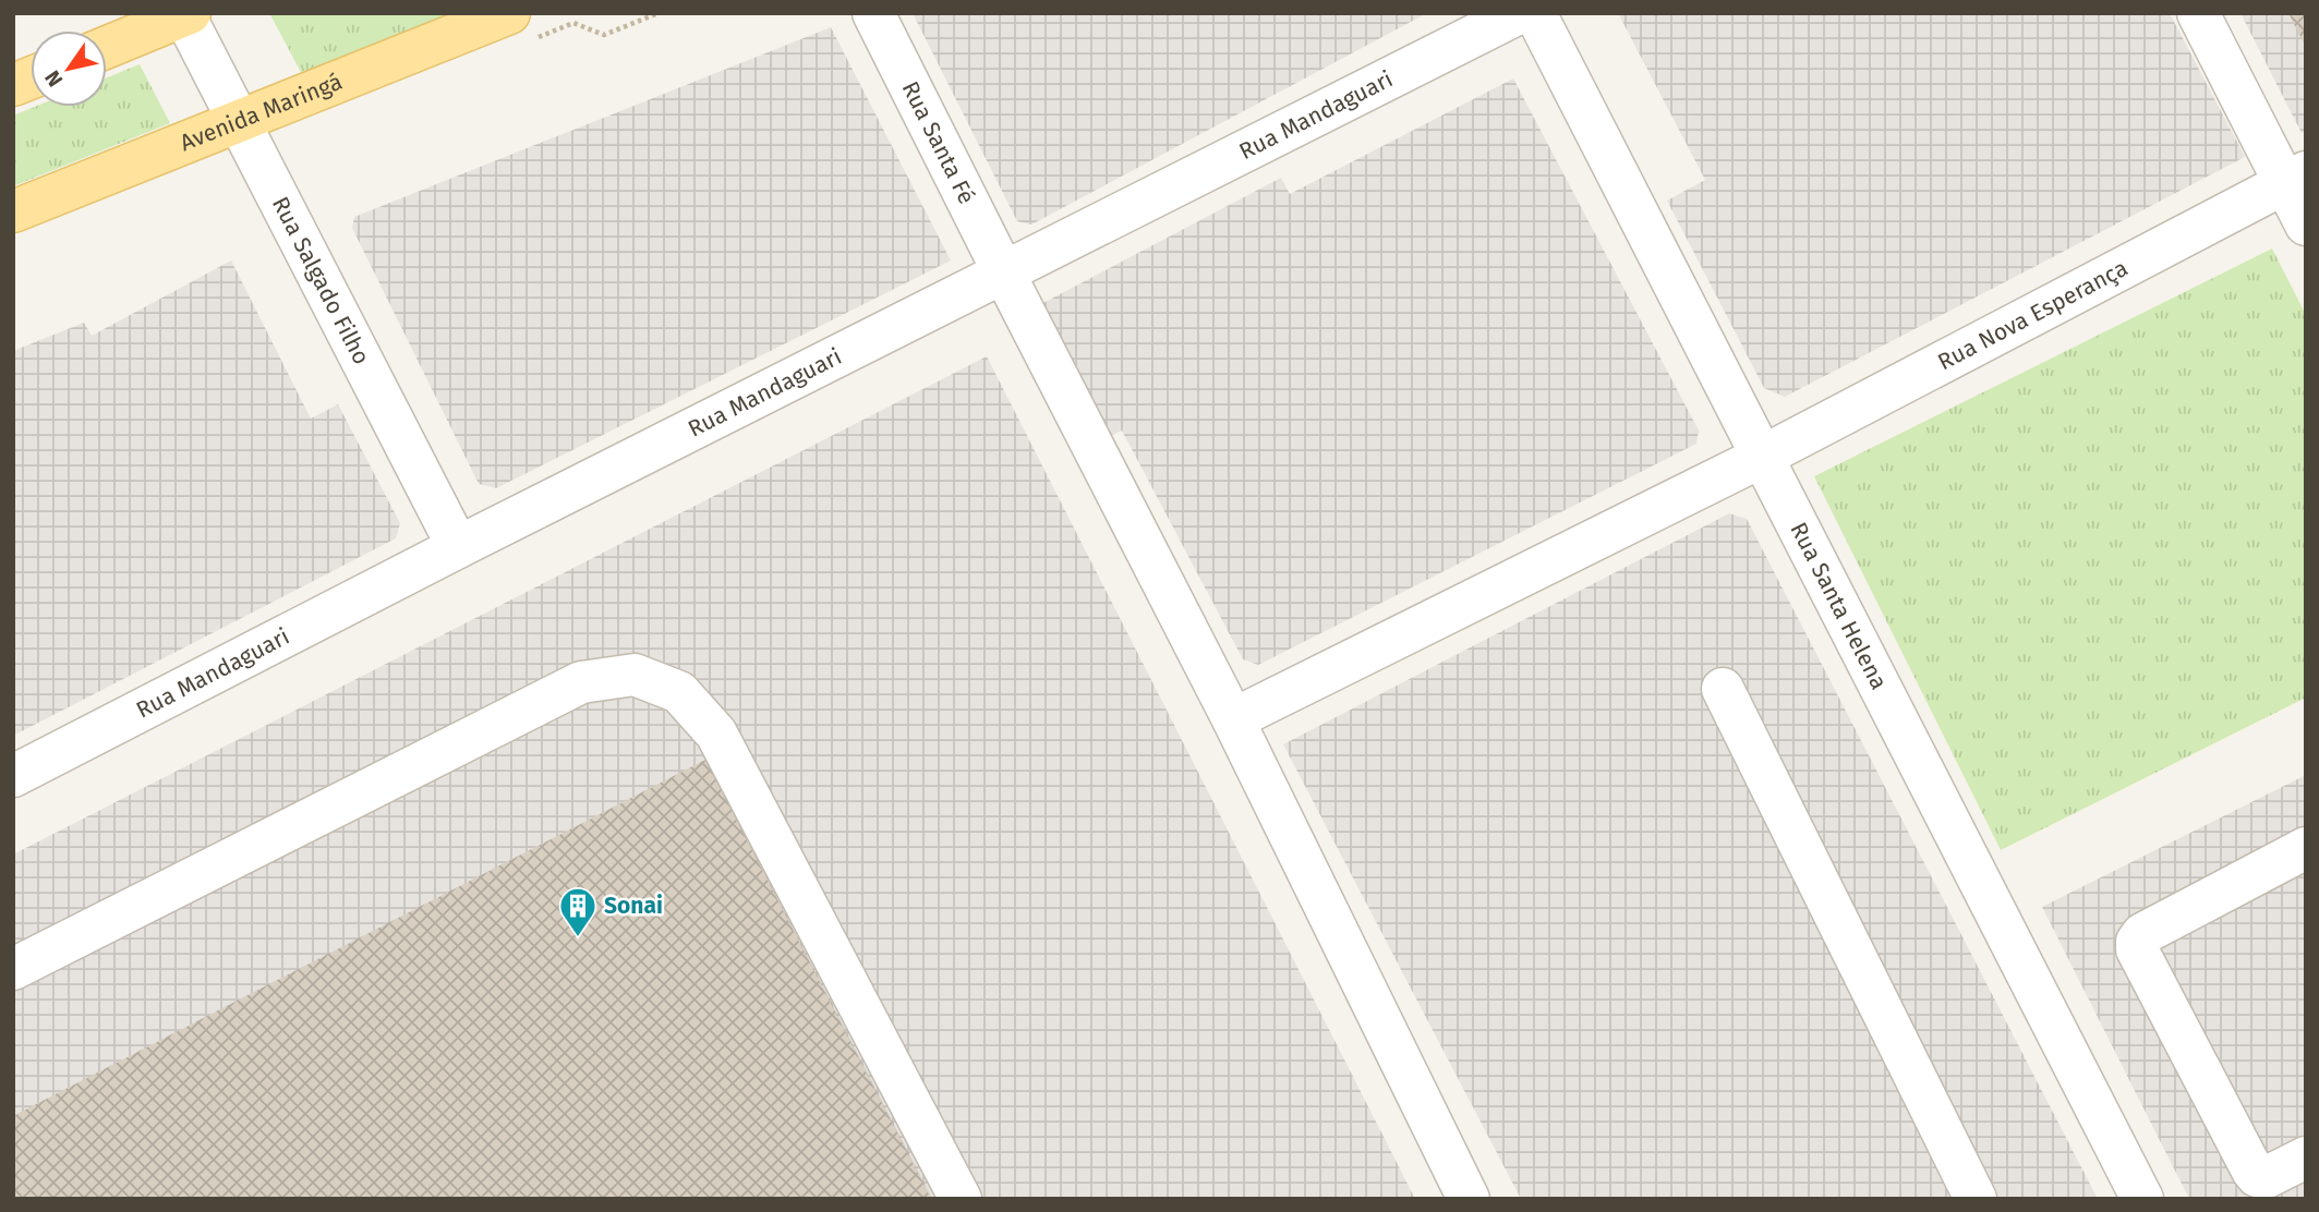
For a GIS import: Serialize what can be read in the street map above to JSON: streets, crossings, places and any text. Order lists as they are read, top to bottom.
{
  "streets": {
    "main road": ["Avenida Maringá"],
    "street": [
      "Rua Mandaguari",
      "Rua Santa Fé",
      "Rua Salgado Filho",
      "Rua Nova Esperança",
      "Rua Santa Helena"
    ]
  },
  "crossings": [
    ["Avenida Maringá", "Rua Salgado Filho"],
    ["Rua Mandaguari", "Rua Santa Fé"],
    ["Rua Mandaguari", "Rua Salgado Filho"],
    ["Rua Santa Fé", "Rua Nova Esperança"],
    ["Rua Nova Esperança", "Rua Santa Helena"]
  ],
  "places": {
    "building": ["Sonai"]
  },
  "north": "bottom left"
}
